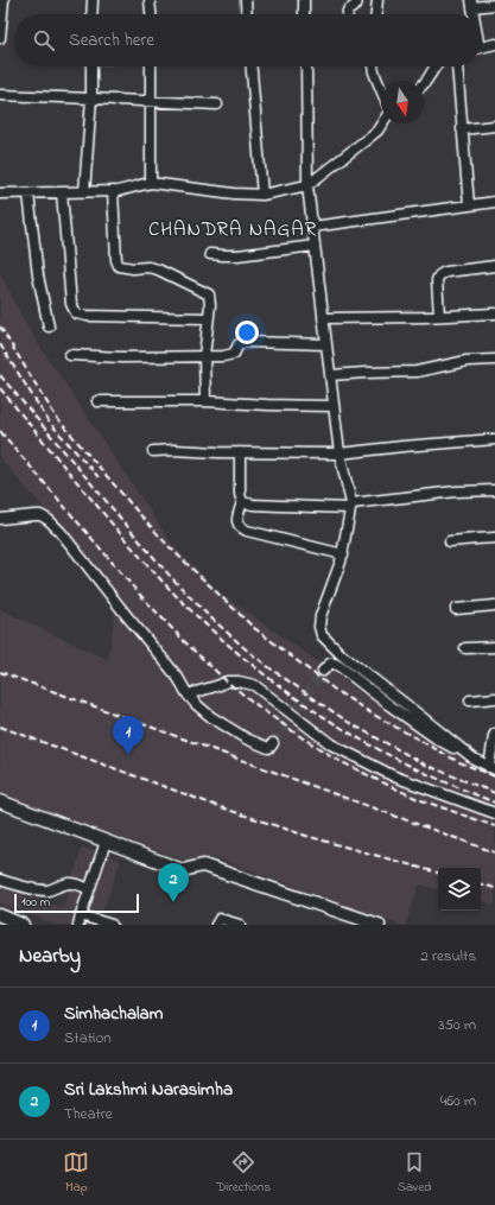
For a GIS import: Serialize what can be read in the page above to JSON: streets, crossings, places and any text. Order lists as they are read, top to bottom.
{
  "districts": ["CHANDRA NAGAR"],
  "scale_bar": "100 m",
  "north": "bottom",
  "page": {
    "search": "Search here",
    "pins": ["1", "2"],
    "scale": "100 m",
    "heading": ["Nearby", "2 results"],
    "list": [
      {
        "mark": "1",
        "name": "Simhachalam",
        "note": "Station",
        "value": "350 m"
      },
      {
        "mark": "2",
        "name": "Sri Lakshmi Narasimha",
        "note": "Theatre",
        "value": "460 m"
      }
    ],
    "nav": ["Map", "Directions", "Saved"]
  }
}
